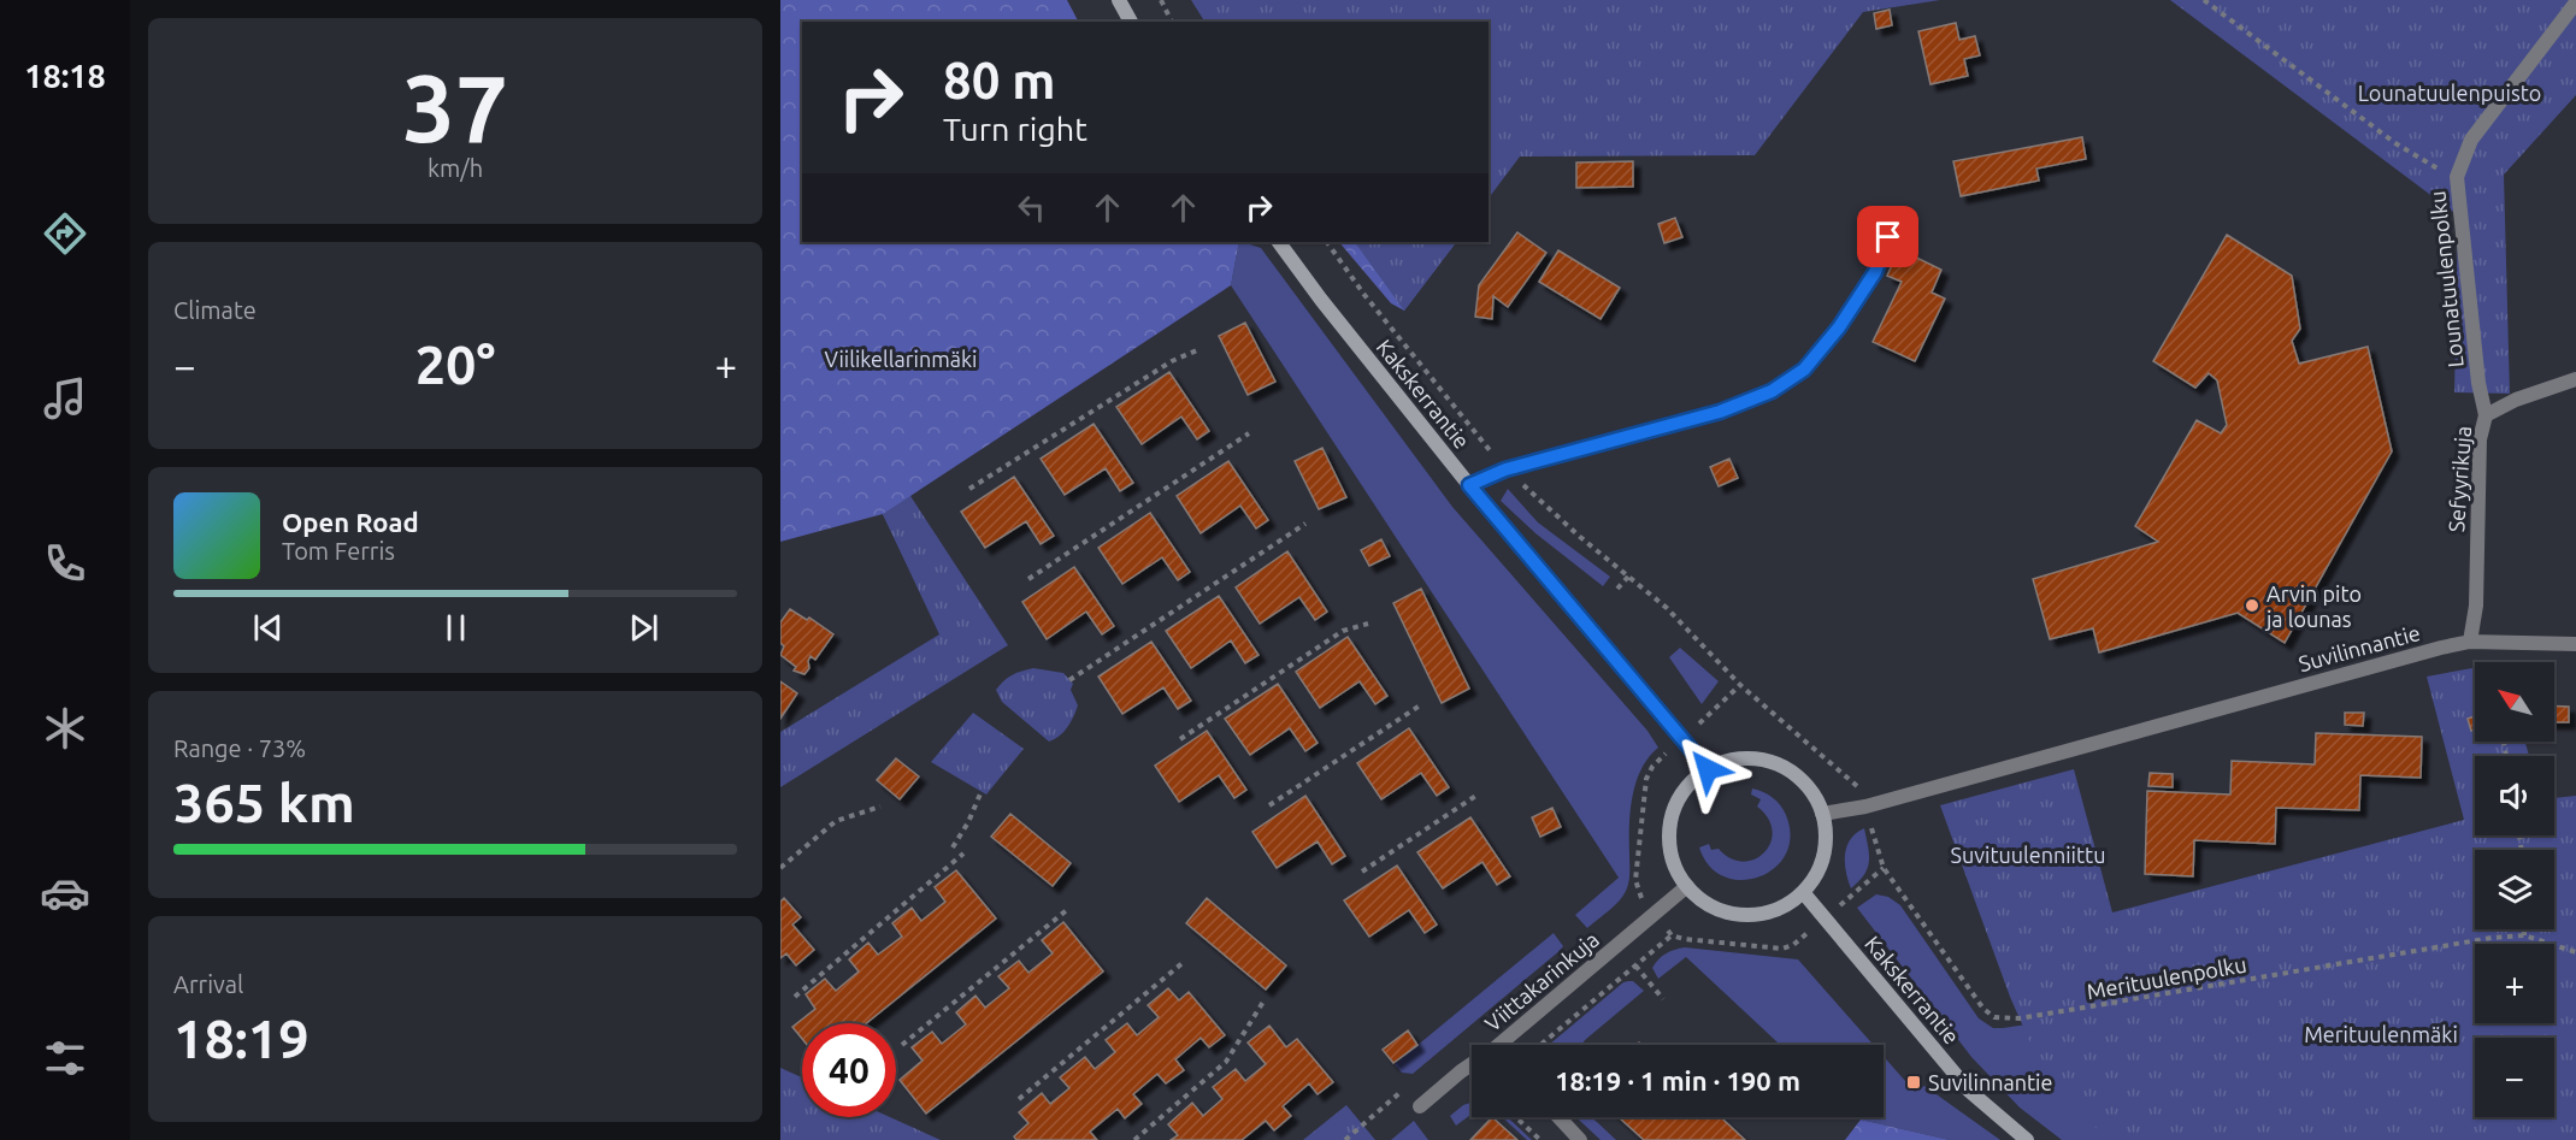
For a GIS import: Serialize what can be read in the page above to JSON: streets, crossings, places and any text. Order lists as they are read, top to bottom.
{
  "streets": {
    "street": [
      "Lounatuulenpolku",
      "Kakskerrantie",
      "Sefyyrikuja",
      "Suvilinnantie",
      "Viittakarinkuja"
    ],
    "path": ["Merituulenpolku"]
  },
  "crossings": [
    ["Lounatuulenpolku", "Sefyyrikuja"],
    ["Kakskerrantie", "Suvilinnantie"],
    ["Kakskerrantie", "Viittakarinkuja"],
    ["Sefyyrikuja", "Suvilinnantie"],
    ["Suvilinnantie", "Viittakarinkuja"]
  ],
  "parks": [
    "Lounatuulenpuisto",
    "Viilikellarinmäki",
    "Suvituulenniittu",
    "Merituulenmäki"
  ],
  "places": {
    "other": ["Arvin pito ja lounas"],
    "transit": ["Suvilinnantie"]
  },
  "north": "top left",
  "page": {
    "tabs": "18:18",
    "tile": [
      ["37", "km/h"],
      "Climate",
      ["Range · 73%", "365 km"],
      ["Arrival", "18:19"]
    ],
    "turn": ["80 m", "Turn right"],
    "heat": ["−", "20°", "+"],
    "song": ["Open Road", "Tom Ferris"],
    "map_buttons": ["+", "−"],
    "limit": "40",
    "trip": "18:19 · 1 min · 190 m"
  }
}
